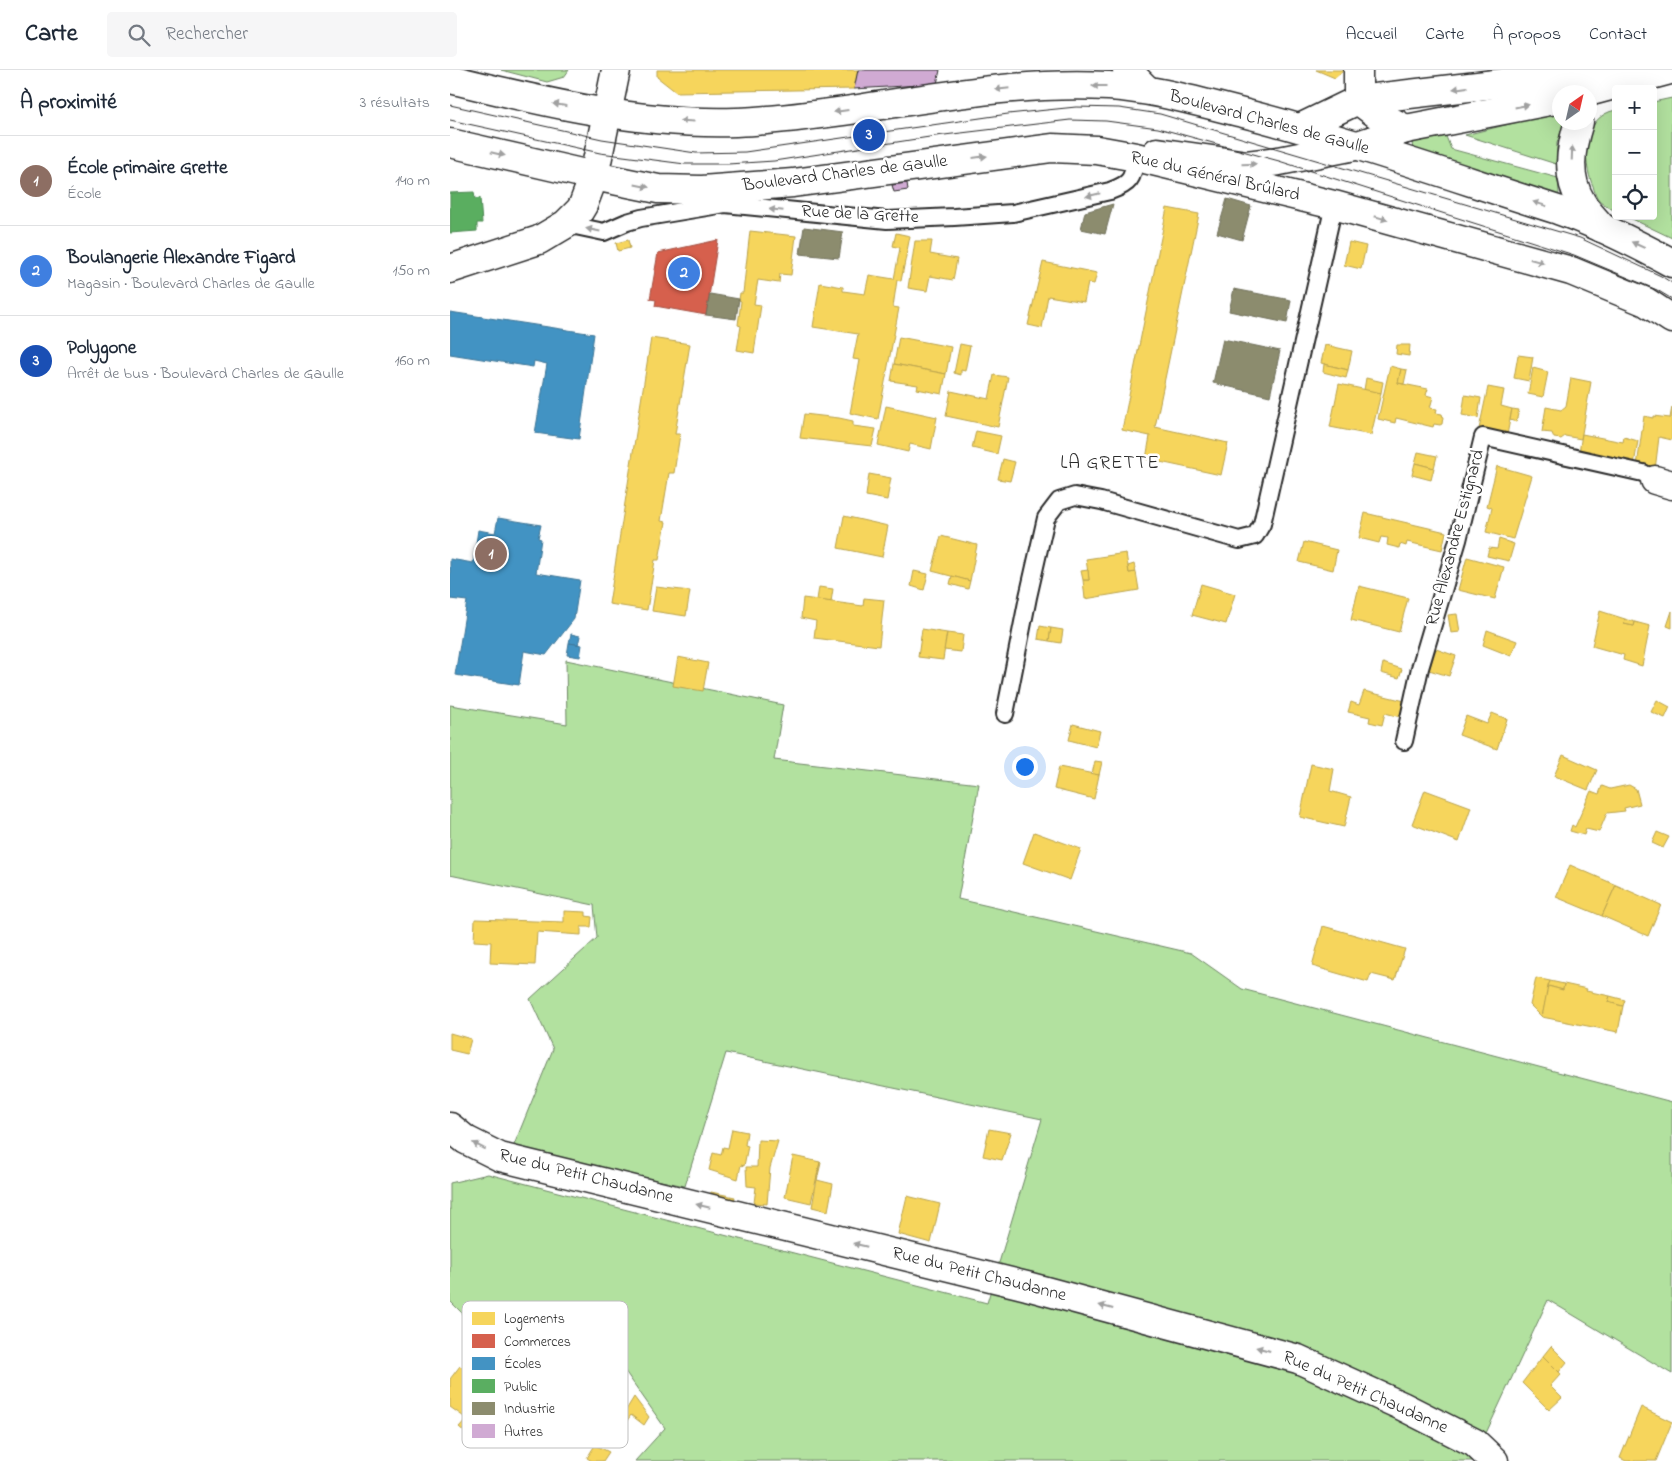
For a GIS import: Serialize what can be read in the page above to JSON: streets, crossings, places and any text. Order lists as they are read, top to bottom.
{
  "streets": {
    "street": ["Boulevard Charles de Gaulle", "Rue du Général Brûlard", "Rue du Petit Chaudanne"],
    "lane": ["Rue de la Grette", "Rue Alexandre Estignard"]
  },
  "crossings": [
    ["Boulevard Charles de Gaulle", "Rue du Général Brûlard"],
    ["Boulevard Charles de Gaulle", "Rue de la Grette"],
    ["Rue du Général Brûlard", "Rue de la Grette"]
  ],
  "one_way": ["Rue de la Grette", "Rue du Petit Chaudanne"],
  "districts": ["LA GRETTE"],
  "legend": [
    "Logements",
    "Commerces",
    "Écoles",
    "Public",
    "Industrie",
    "Autres"
  ],
  "north": "top right",
  "page": {
    "header": "Carte",
    "search": "Rechercher",
    "nav": [
      "Accueil",
      "Carte",
      "À propos",
      "Contact"
    ],
    "heading": ["À proximité", "3 résultats"],
    "map_buttons": ["+", "−"],
    "pins": ["3", "2", "1"],
    "list": [
      {
        "mark": "1",
        "name": "École primaire Grette",
        "note": "École",
        "value": "140 m"
      },
      {
        "mark": "2",
        "name": "Boulangerie Alexandre Figard",
        "note": "Magasin · Boulevard Charles de Gaulle",
        "value": "150 m"
      },
      {
        "mark": "3",
        "name": "Polygone",
        "note": "Arrêt de bus · Boulevard Charles de Gaulle",
        "value": "160 m"
      }
    ]
  }
}
